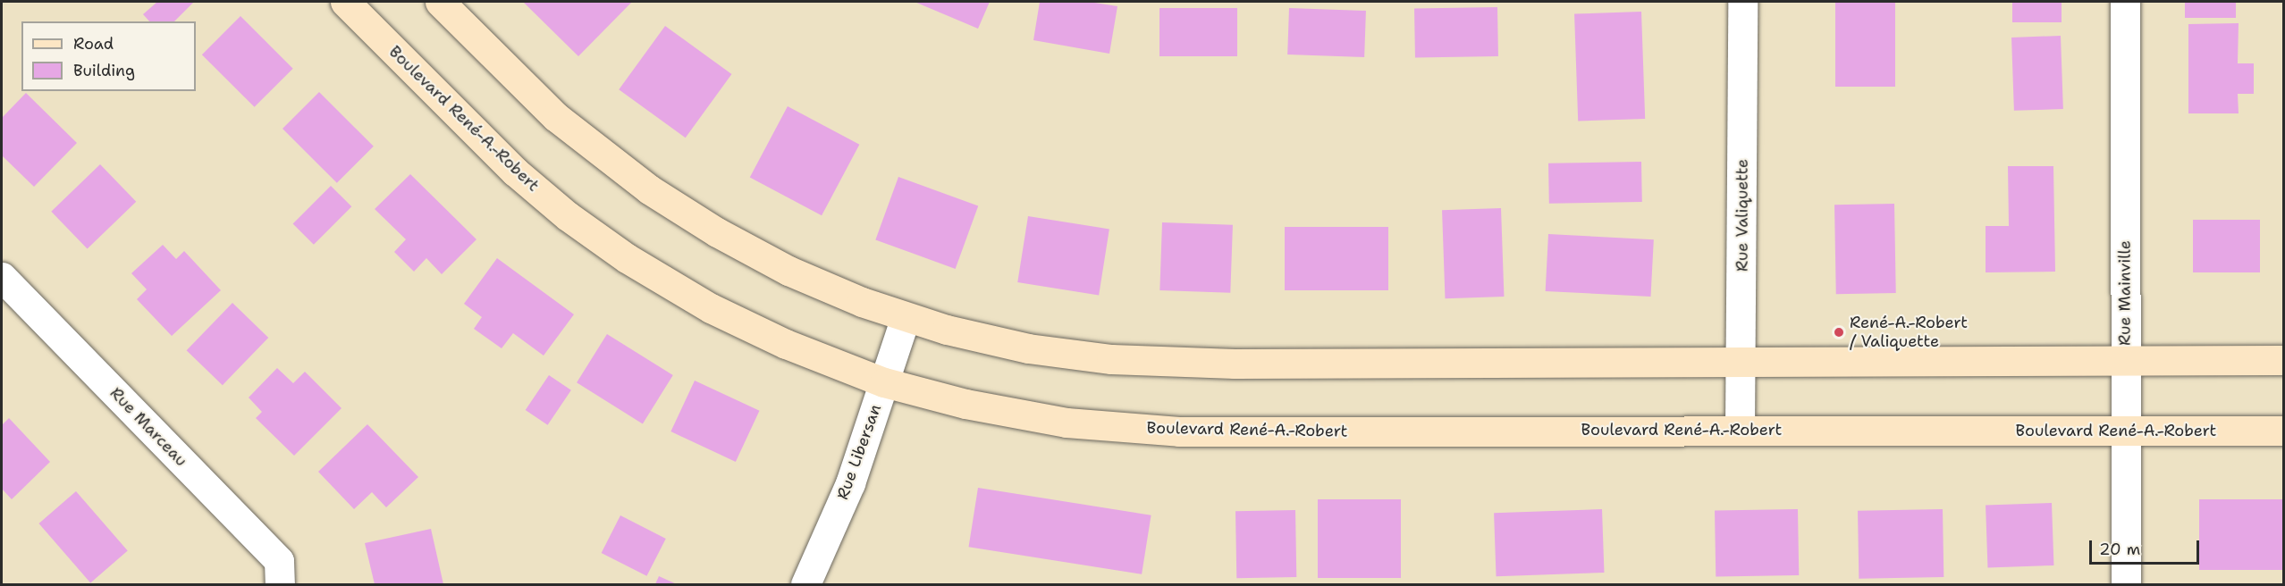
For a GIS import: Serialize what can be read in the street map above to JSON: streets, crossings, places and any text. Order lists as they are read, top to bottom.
{
  "streets": {
    "street": [
      "Boulevard René-A.-Robert",
      "Rue Valiquette",
      "Rue Mainville",
      "Rue Marceau",
      "Rue Libersan"
    ]
  },
  "crossings": [
    ["Boulevard René-A.-Robert", "Rue Valiquette"],
    ["Boulevard René-A.-Robert", "Rue Mainville"],
    ["Boulevard René-A.-Robert", "Rue Libersan"]
  ],
  "places": ["René-A.-Robert / Valiquette"],
  "legend": ["Road", "Building"],
  "scale_bar": "20 m"
}
